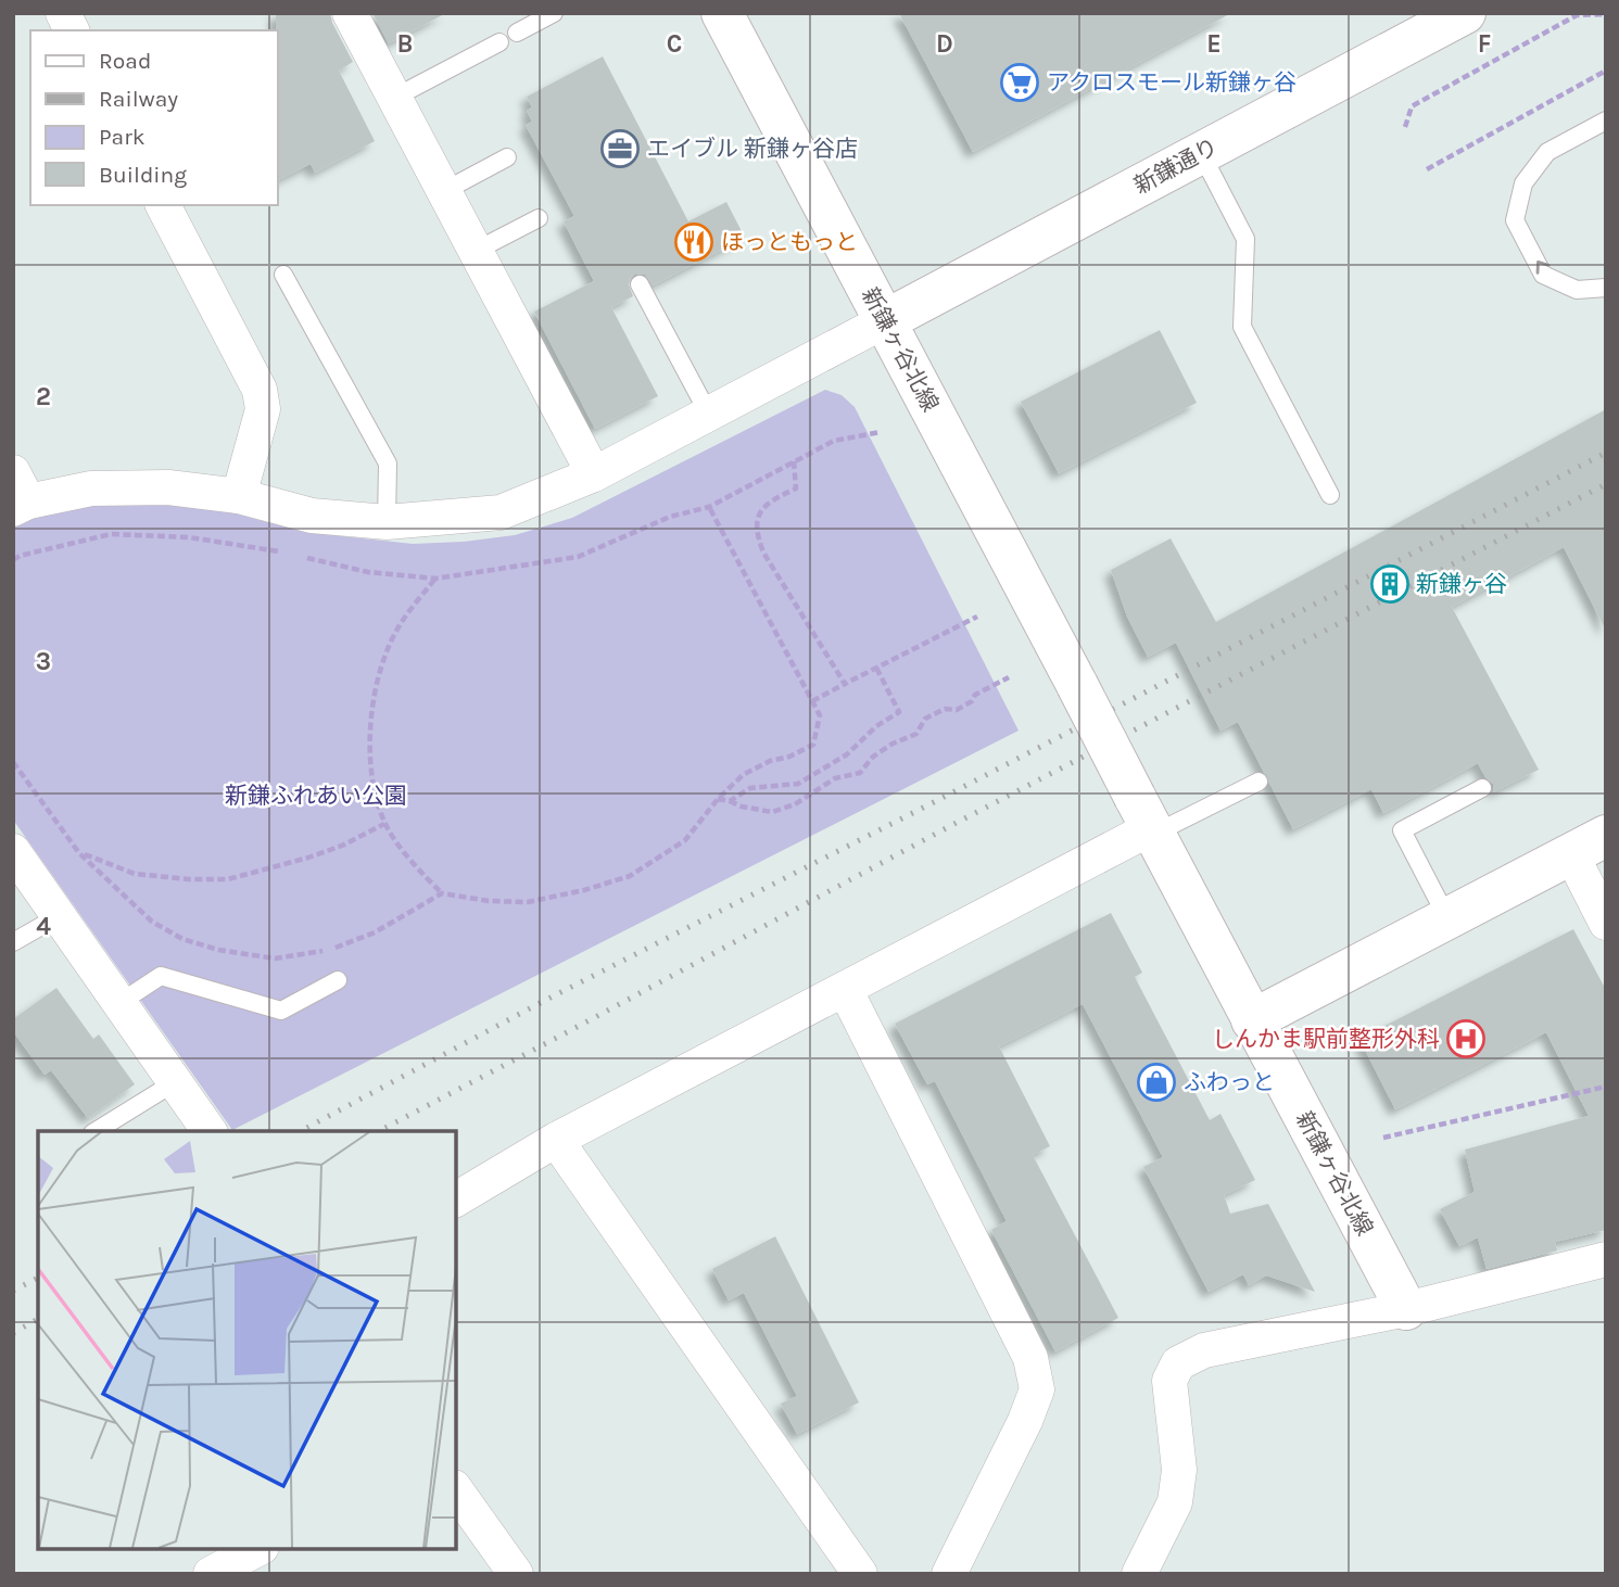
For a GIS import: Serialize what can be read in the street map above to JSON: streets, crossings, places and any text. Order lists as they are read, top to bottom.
{
  "streets": {
    "street": ["新鎌通り", "新鎌ヶ谷北線"]
  },
  "crossings": [
    ["新鎌通り", "新鎌ヶ谷北線"]
  ],
  "parks": ["新鎌ふれあい公園"],
  "places": {
    "supermarket": ["アクロスモール新鎌ヶ谷"],
    "office": ["エイブル 新鎌ヶ谷店"],
    "restaurant": ["ほっともっと"],
    "building": ["新鎌ヶ谷"],
    "hospital": ["しんかま駅前整形外科"],
    "shop": ["ふわっと"]
  },
  "legend": [
    "Road",
    "Railway",
    "Park",
    "Building"
  ],
  "grid": {
    "columns": [
      "B",
      "C",
      "D",
      "E",
      "F"
    ],
    "rows": ["2", "3", "4"]
  }
}
